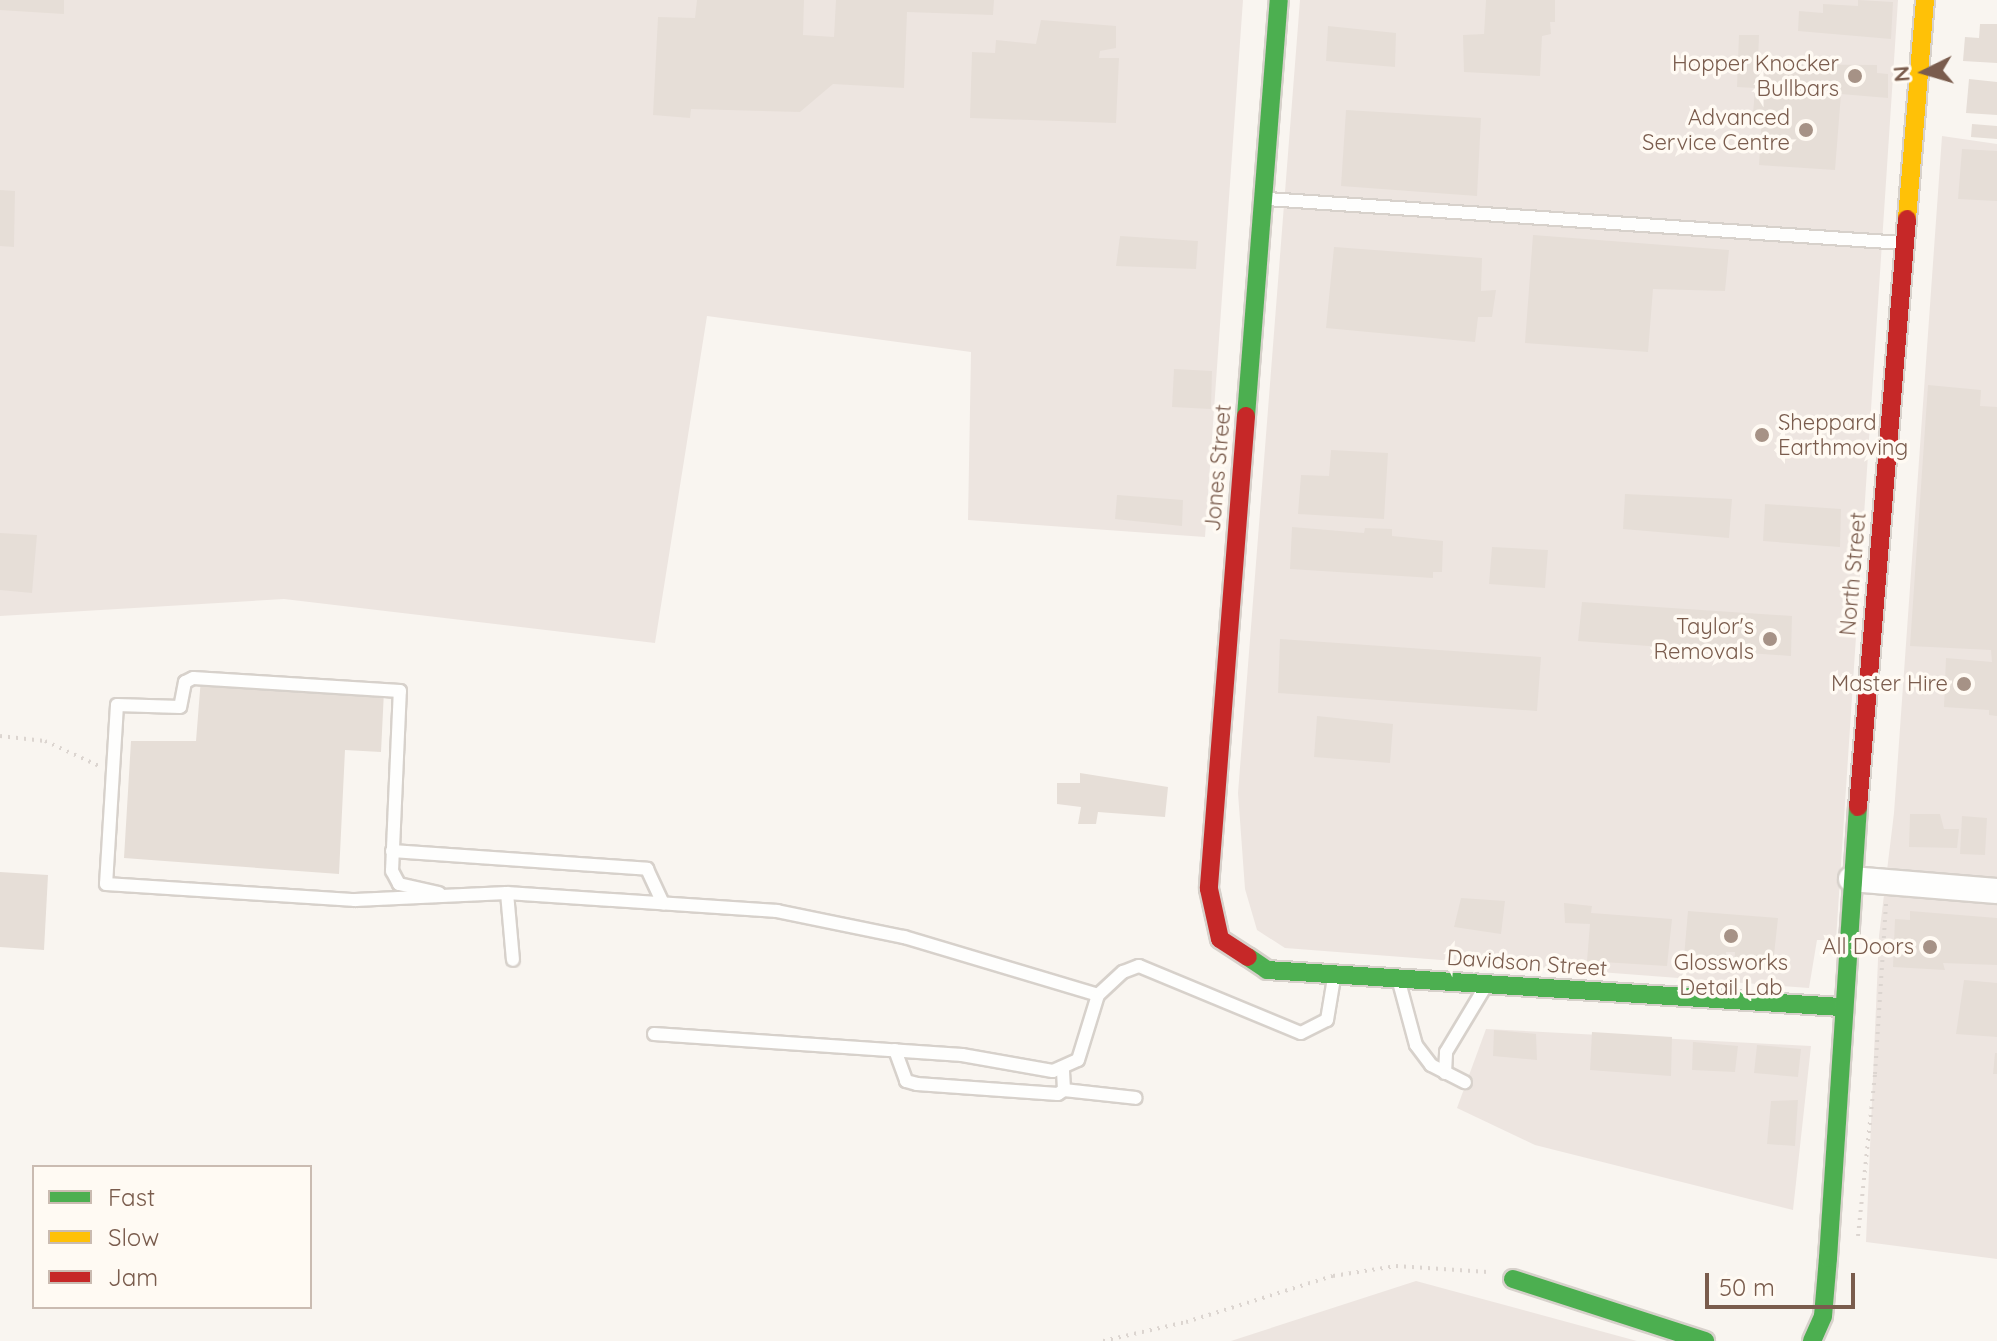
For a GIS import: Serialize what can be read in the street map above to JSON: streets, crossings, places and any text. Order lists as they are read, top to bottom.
{
  "streets": {
    "street": ["Jones Street", "North Street", "Davidson Street"]
  },
  "crossings": [
    ["Jones Street", "Davidson Street"],
    ["North Street", "Davidson Street"]
  ],
  "places": [
    "Hopper Knocker Bullbars",
    "Advanced Service Centre",
    "Sheppard Earthmoving",
    "Taylor's Removals",
    "Master Hire",
    "Glossworks Detail Lab",
    "All Doors"
  ],
  "legend": ["Fast", "Slow", "Jam"],
  "scale_bar": "50 m",
  "north": "left"
}
